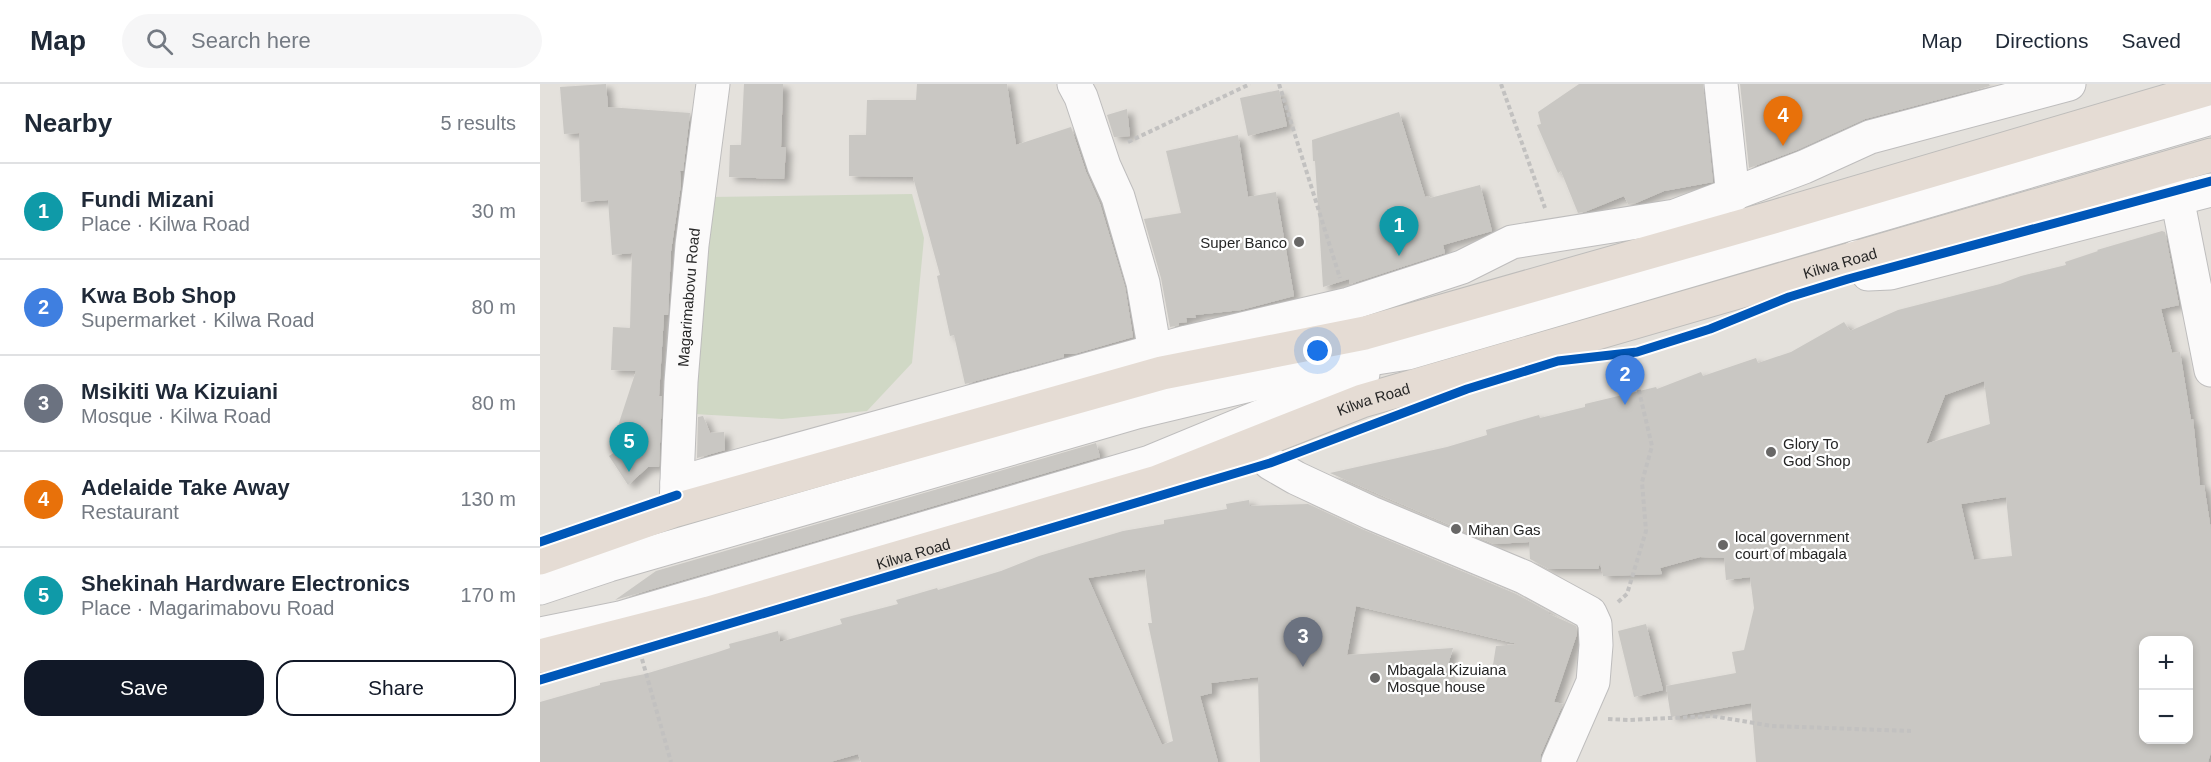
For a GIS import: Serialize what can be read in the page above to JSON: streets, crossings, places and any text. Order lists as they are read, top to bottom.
{
  "streets": {
    "highway": ["Kilwa Road"],
    "street": ["Magarimabovu Road"]
  },
  "places": [
    "Super Banco",
    "Glory To God Shop",
    "Mihan Gas",
    "local government court of mbagala",
    "Mbagala Kizuiana Mosque house"
  ],
  "page": {
    "header": "Map",
    "search": "Search here",
    "nav": ["Map", "Directions", "Saved"],
    "heading": ["Nearby", "5 results"],
    "pins": [
      "4",
      "1",
      "2",
      "5",
      "3"
    ],
    "list": [
      {
        "mark": "1",
        "name": "Fundi Mizani",
        "note": "Place · Kilwa Road",
        "value": "30 m"
      },
      {
        "mark": "2",
        "name": "Kwa Bob Shop",
        "note": "Supermarket · Kilwa Road",
        "value": "80 m"
      },
      {
        "mark": "3",
        "name": "Msikiti Wa Kizuiani",
        "note": "Mosque · Kilwa Road",
        "value": "80 m"
      },
      {
        "mark": "4",
        "name": "Adelaide Take Away",
        "note": "Restaurant",
        "value": "130 m"
      },
      {
        "mark": "5",
        "name": "Shekinah Hardware Electronics",
        "note": "Place · Magarimabovu Road",
        "value": "170 m"
      }
    ],
    "map_buttons": ["+", "−"],
    "buttons": ["Save", "Share"]
  }
}
